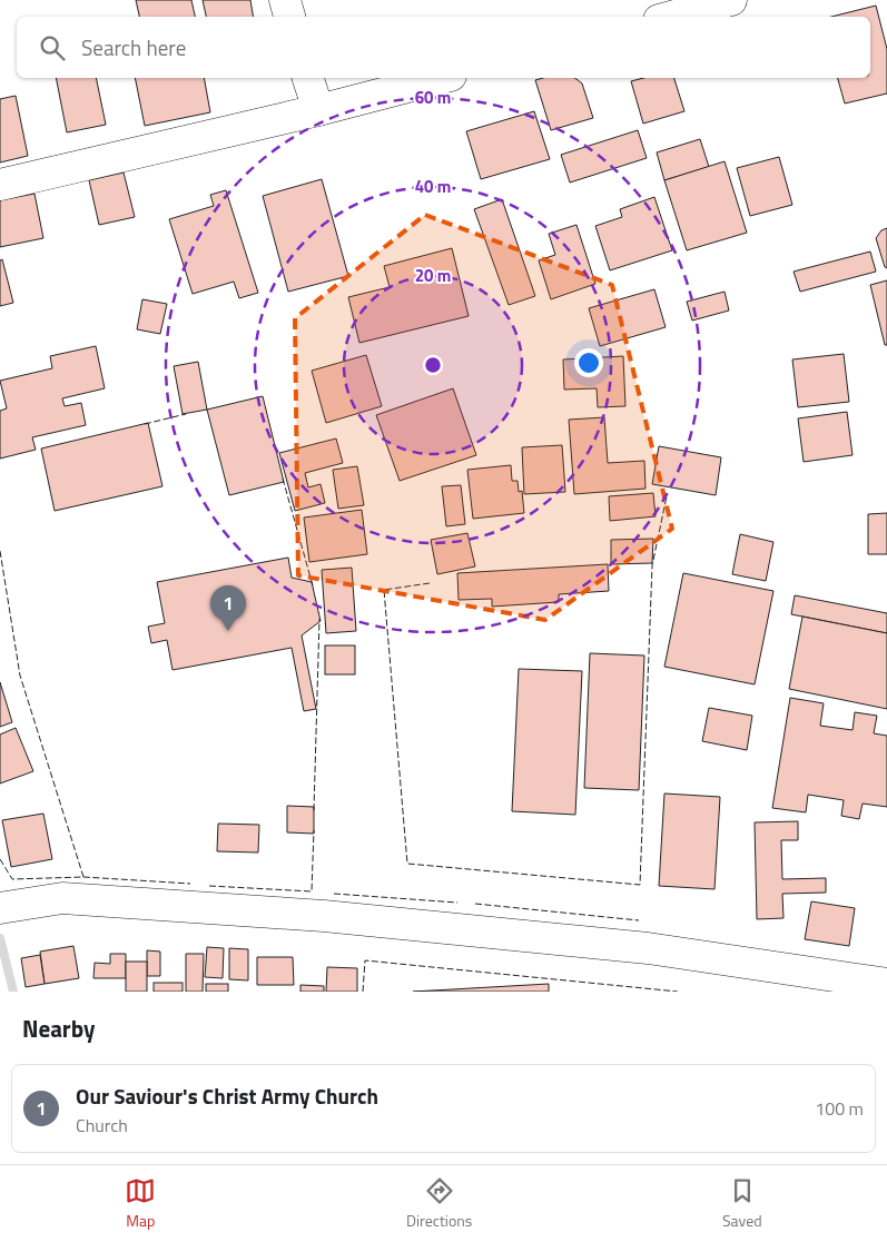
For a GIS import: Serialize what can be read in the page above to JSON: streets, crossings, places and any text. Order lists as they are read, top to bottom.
{
  "page": {
    "search": "Search here",
    "pins": "1",
    "heading": "Nearby",
    "list": [
      {
        "mark": "1",
        "name": "Our Saviour's Christ Army Church",
        "note": "Church",
        "value": "100 m"
      }
    ],
    "nav": ["Map", "Directions", "Saved"]
  },
  "rings": ["60 m", "40 m", "20 m"]
}
